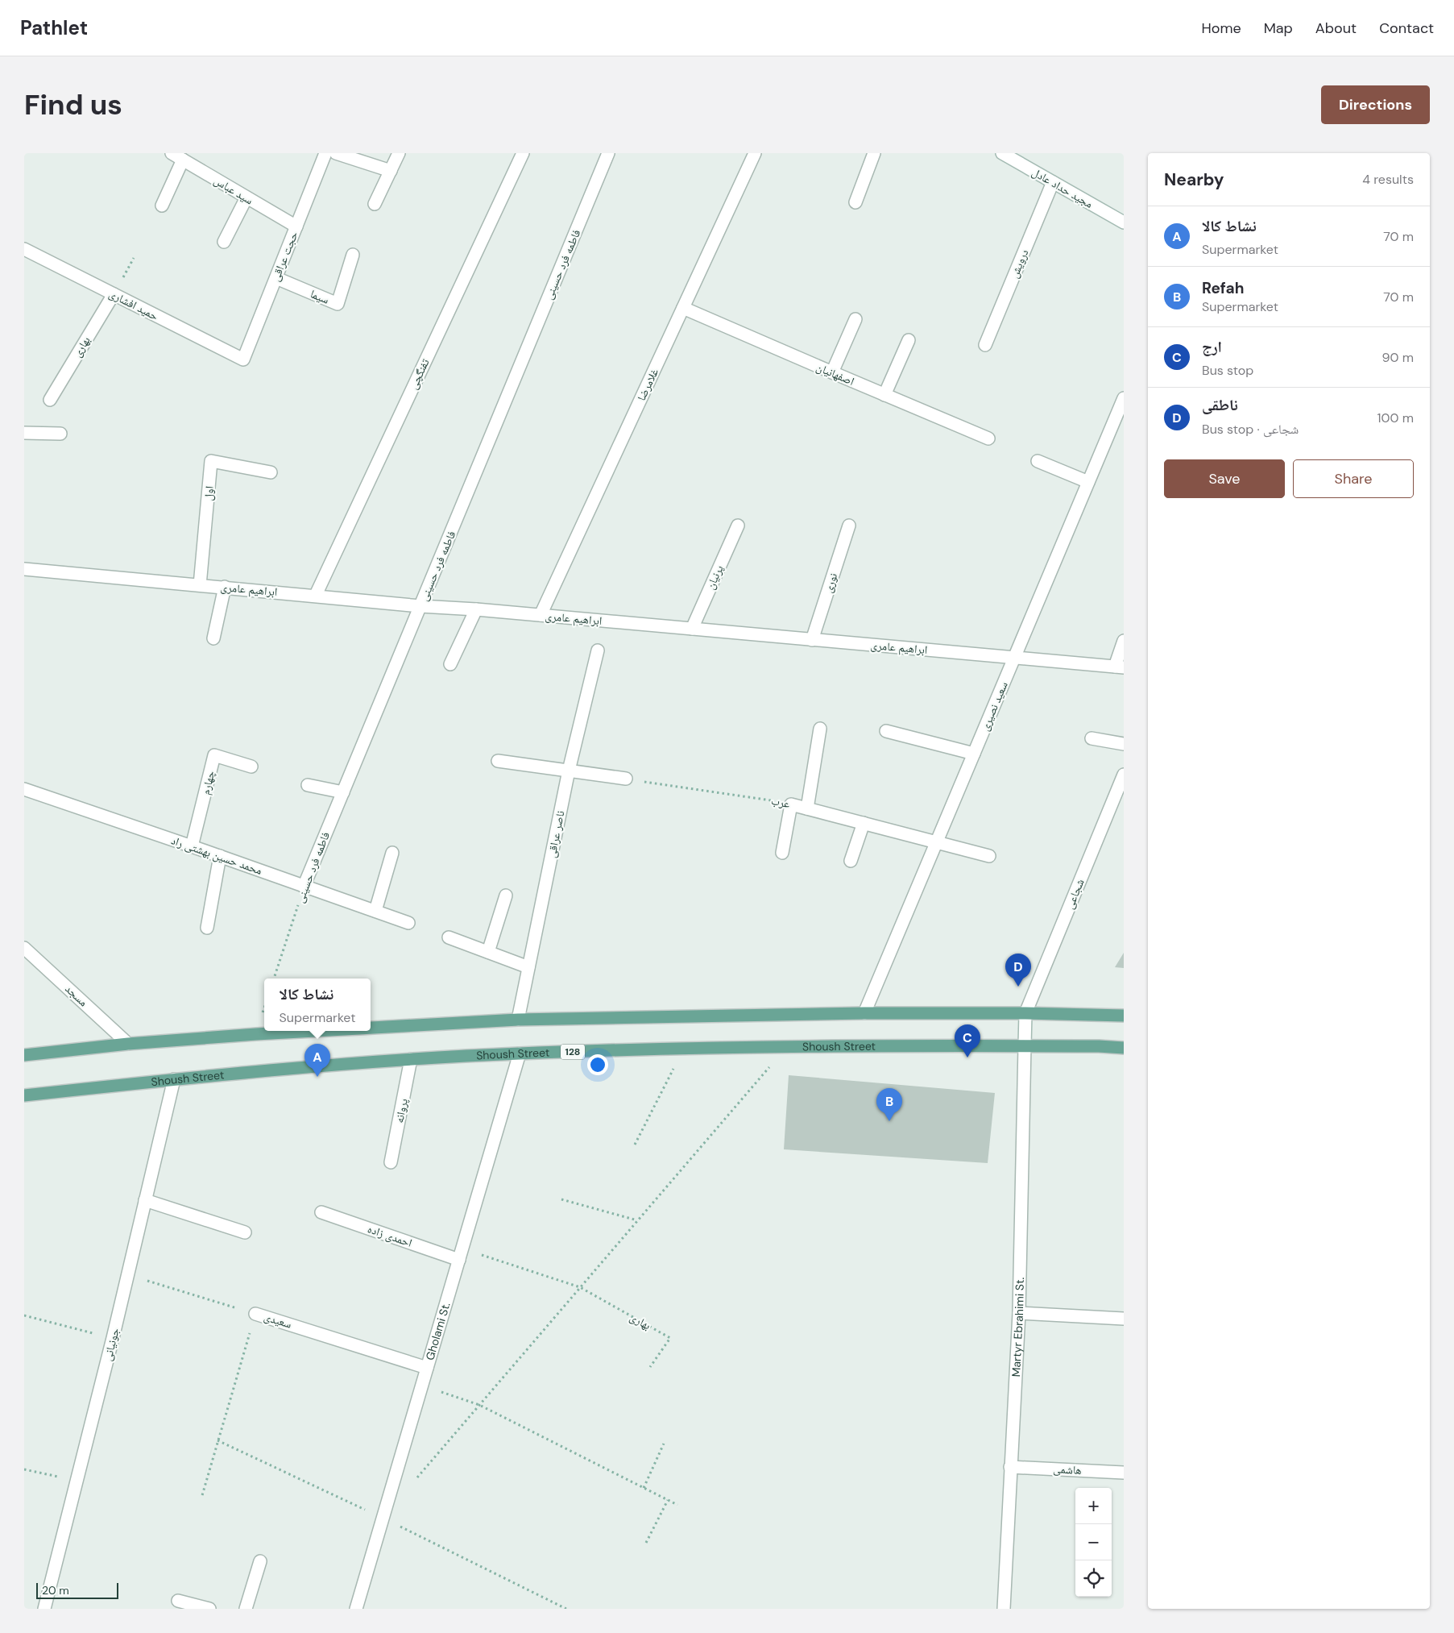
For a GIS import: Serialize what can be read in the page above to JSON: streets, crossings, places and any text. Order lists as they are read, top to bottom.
{
  "streets": {
    "main road": ["Shoush Street", "128"],
    "street": [
      "مجید حداد عادل",
      "سید عباس",
      "حجت عراقی",
      "درویش",
      "فاطمه فرد حسینی",
      "سیما",
      "حمید افشاری",
      "بهاری",
      "تفنگچی",
      "اصفهانیان",
      "غلامرضا",
      "اول",
      "پرنیان",
      "نوری",
      "ابراهیم عامری",
      "سعید نصیری",
      "چهارم",
      "عرب",
      "ناصر عراقی",
      "محمد حسین بهشتی راد",
      "شجاعی",
      "مسجد",
      "پروانه",
      "احمدی زاده",
      "سعیدی",
      "Martyr Ebrahimi St.",
      "Gholami St.",
      "جونیانی",
      "هاشمی"
    ]
  },
  "crossings": [
    ["مجید حداد عادل", "درویش"],
    ["سید عباس", "حجت عراقی"],
    ["حجت عراقی", "سیما"],
    ["حجت عراقی", "حمید افشاری"],
    ["فاطمه فرد حسینی", "ابراهیم عامری"],
    ["فاطمه فرد حسینی", "محمد حسین بهشتی راد"],
    ["حمید افشاری", "بهاری"],
    ["تفنگچی", "ابراهیم عامری"],
    ["اصفهانیان", "غلامرضا"],
    ["غلامرضا", "ابراهیم عامری"],
    ["اول", "ابراهیم عامری"],
    ["پرنیان", "ابراهیم عامری"],
    ["نوری", "ابراهیم عامری"],
    ["ابراهیم عامری", "سعید نصیری"],
    ["سعید نصیری", "عرب"],
    ["چهارم", "محمد حسین بهشتی راد"],
    ["شجاعی", "Martyr Ebrahimi St."],
    ["Shoush Street", "پروانه"],
    ["Shoush Street", "Martyr Ebrahimi St."],
    ["Shoush Street", "Gholami St."],
    ["Shoush Street", "جونیانی"],
    ["احمدی زاده", "Gholami St."],
    ["سعیدی", "Gholami St."],
    ["سعیدی", "جونیانی"],
    ["Martyr Ebrahimi St.", "هاشمی"]
  ],
  "scale_bar": "20 m",
  "page": {
    "header": "Pathlet",
    "nav": [
      "Home",
      "Map",
      "About",
      "Contact"
    ],
    "buttons": [
      "Directions",
      ["Save", "Share"]
    ],
    "title": "Find us",
    "heading": ["Nearby", "4 results"],
    "list": [
      {
        "mark": "A",
        "name": "نشاط کالا",
        "note": "Supermarket",
        "value": "70 m"
      },
      {
        "mark": "B",
        "name": "Refah",
        "note": "Supermarket",
        "value": "70 m"
      },
      {
        "mark": "C",
        "name": "ارج",
        "note": "Bus stop",
        "value": "90 m"
      },
      {
        "mark": "D",
        "name": "ناطقی",
        "note": "Bus stop · شجاعی",
        "value": "100 m"
      }
    ],
    "pins": [
      "D",
      "C",
      "A",
      "B"
    ],
    "popup": ["نشاط کالا", "Supermarket"],
    "map_buttons": ["+", "−"],
    "scale": "20 m"
  }
}
